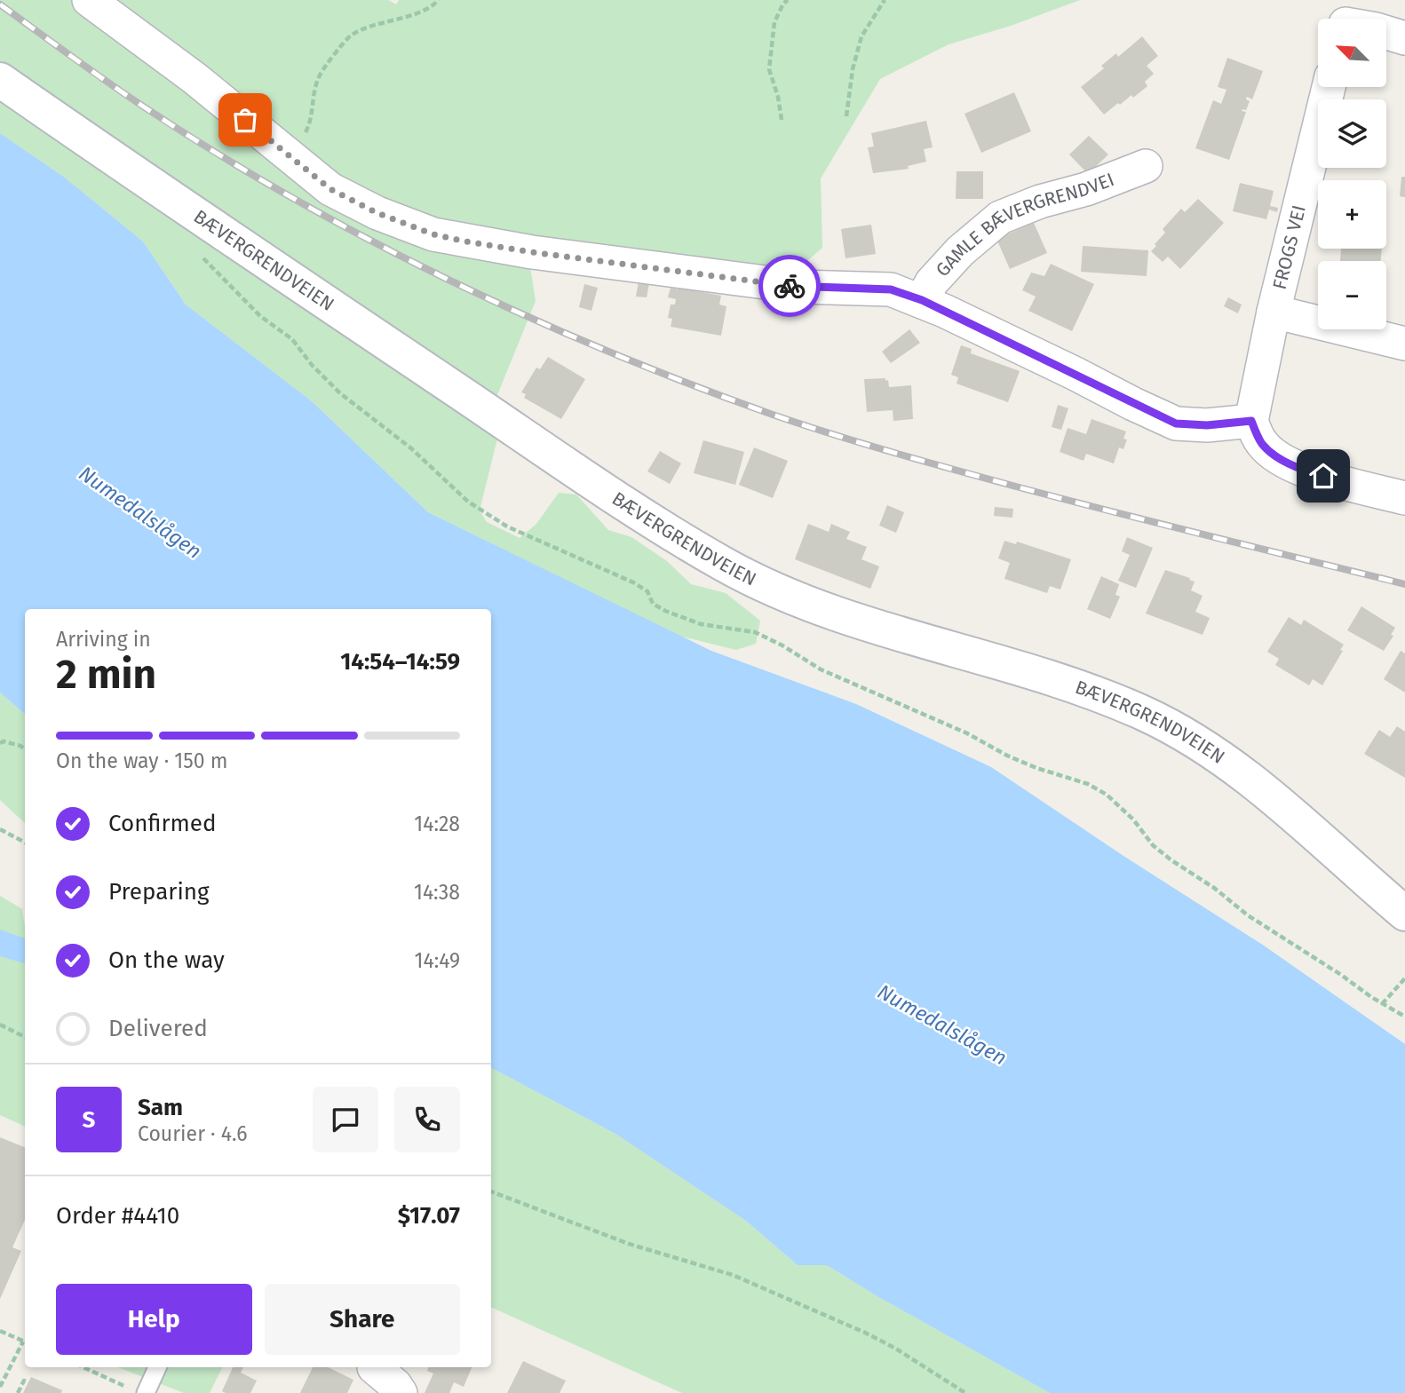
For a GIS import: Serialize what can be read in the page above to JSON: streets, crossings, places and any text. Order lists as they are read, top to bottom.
{
  "streets": {
    "main road": ["BÆVERGRENDVEIEN"],
    "street": ["GAMLE BÆVERGRENDVEI", "FROGS VEI"]
  },
  "crossings": [
    ["GAMLE BÆVERGRENDVEI", "FROGS VEI"]
  ],
  "water": ["Numedalslågen"],
  "north": "top left",
  "page": {
    "map_buttons": ["+", "−"],
    "heading": ["2 min", "Arriving in", "14:54–14:59"],
    "panel": [
      "Sam",
      "Courier · 4.6",
      "Order #4410",
      "$17.07"
    ],
    "bar": "On the way · 150 m",
    "list": [
      ["Confirmed", "14:28"],
      ["Preparing", "14:38"],
      ["On the way", "14:49"],
      "Delivered"
    ],
    "round": "S",
    "buttons": ["Help", "Share"]
  }
}
